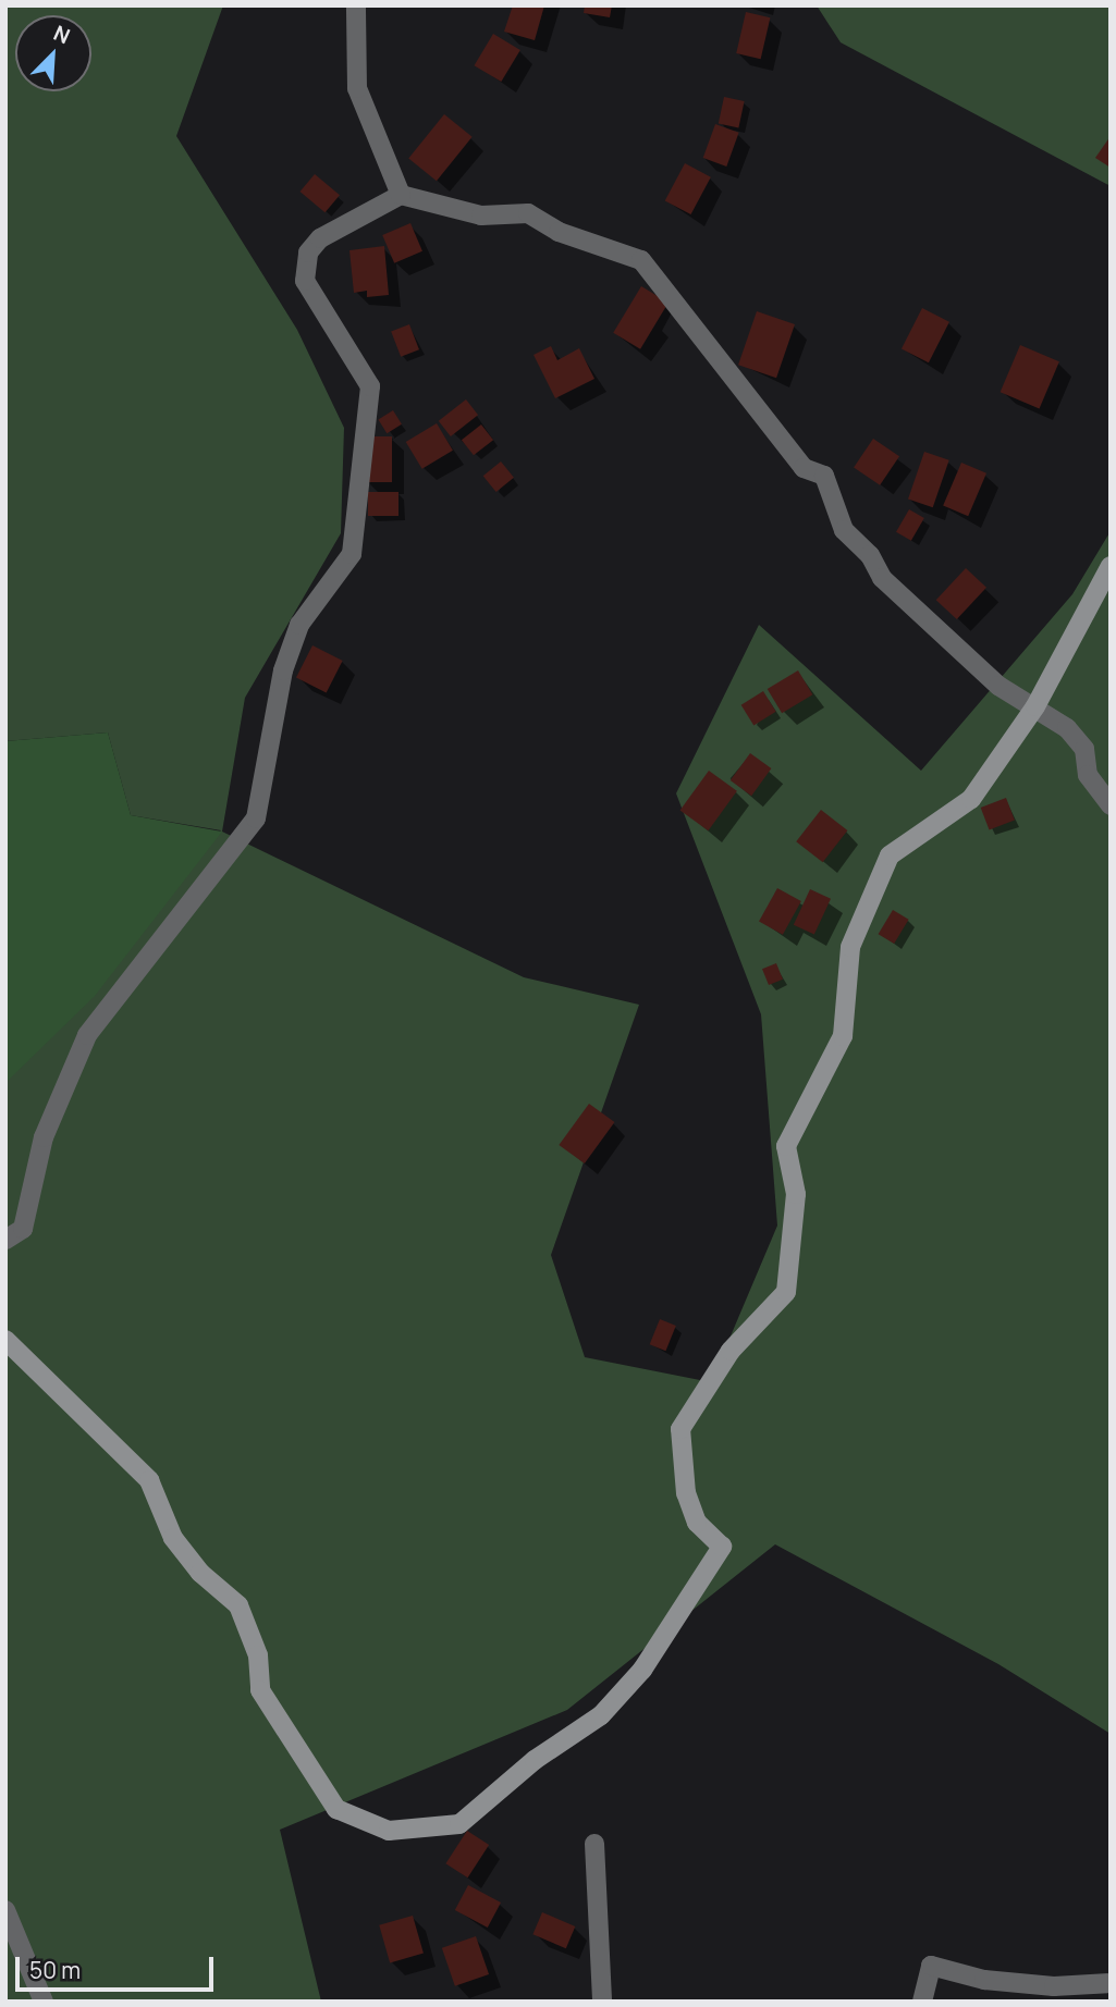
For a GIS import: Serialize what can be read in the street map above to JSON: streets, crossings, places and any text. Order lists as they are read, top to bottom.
{
  "scale_bar": "50 m",
  "north": "top right"
}
